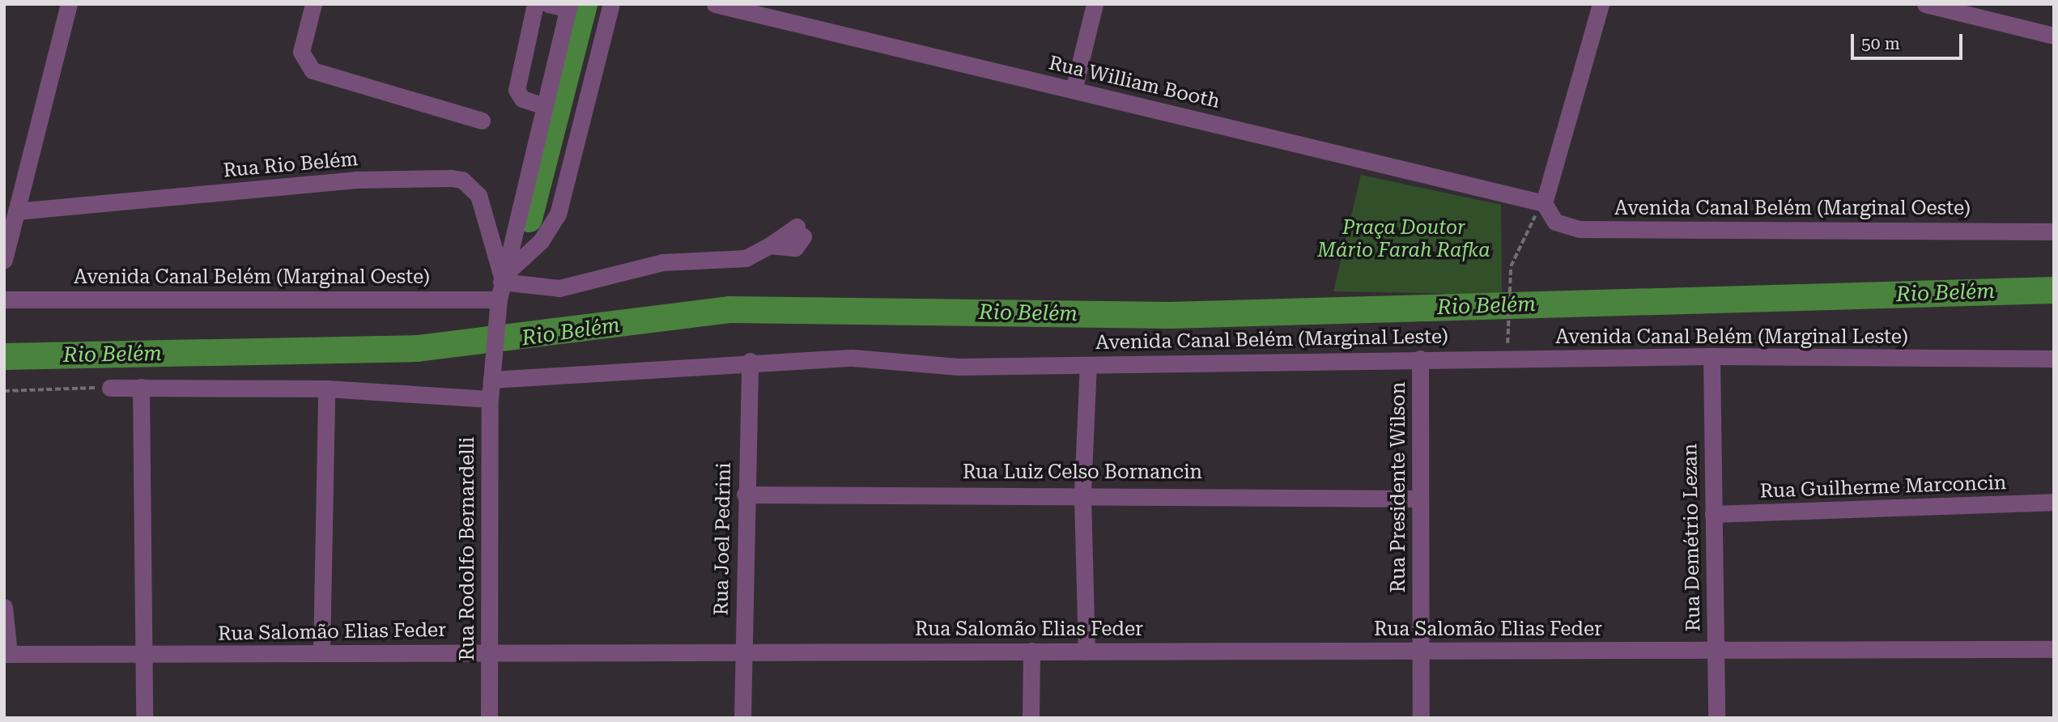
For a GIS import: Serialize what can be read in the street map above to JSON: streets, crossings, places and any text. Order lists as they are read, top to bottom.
{
  "streets": {
    "street": [
      "Rua William Booth",
      "Rua Rio Belém",
      "Avenida Canal Belém (Marginal Oeste)",
      "Avenida Canal Belém (Marginal Leste)",
      "Rua Luiz Celso Bornancin",
      "Rua Presidente Wilson",
      "Rua Guilherme Marconcin",
      "Rua Demétrio Lezan",
      "Rua Joel Pedrini",
      "Rua Rodolfo Bernardelli",
      "Rua Salomão Elias Feder"
    ]
  },
  "crossings": [
    ["Rua William Booth", "Avenida Canal Belém (Marginal Oeste)"],
    ["Rua Rio Belém", "Rua Rodolfo Bernardelli"],
    ["Avenida Canal Belém (Marginal Oeste)", "Rua Rodolfo Bernardelli"],
    ["Avenida Canal Belém (Marginal Leste)", "Rua Presidente Wilson"],
    ["Avenida Canal Belém (Marginal Leste)", "Rua Demétrio Lezan"],
    ["Avenida Canal Belém (Marginal Leste)", "Rua Joel Pedrini"],
    ["Avenida Canal Belém (Marginal Leste)", "Rua Rodolfo Bernardelli"],
    ["Rua Luiz Celso Bornancin", "Rua Presidente Wilson"],
    ["Rua Luiz Celso Bornancin", "Rua Joel Pedrini"],
    ["Rua Presidente Wilson", "Rua Salomão Elias Feder"],
    ["Rua Guilherme Marconcin", "Rua Demétrio Lezan"],
    ["Rua Demétrio Lezan", "Rua Salomão Elias Feder"],
    ["Rua Joel Pedrini", "Rua Salomão Elias Feder"],
    ["Rua Rodolfo Bernardelli", "Rua Salomão Elias Feder"]
  ],
  "water": ["Rio Belém"],
  "parks": ["Praça Doutor Mário Farah Rafka"],
  "scale_bar": "50 m"
}
